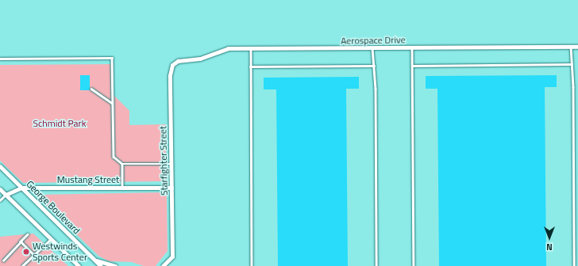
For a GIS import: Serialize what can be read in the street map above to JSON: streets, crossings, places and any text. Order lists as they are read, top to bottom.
{
  "streets": {
    "street": [
      "Aerospace Drive",
      "Starfighter Street",
      "Mustang Street",
      "George Boulevard"
    ]
  },
  "crossings": [
    ["Aerospace Drive", "Starfighter Street"],
    ["Starfighter Street", "Mustang Street"],
    ["Mustang Street", "George Boulevard"]
  ],
  "parks": ["Schmidt Park"],
  "places": ["Westwinds Sports Center"],
  "north": "bottom"
}
